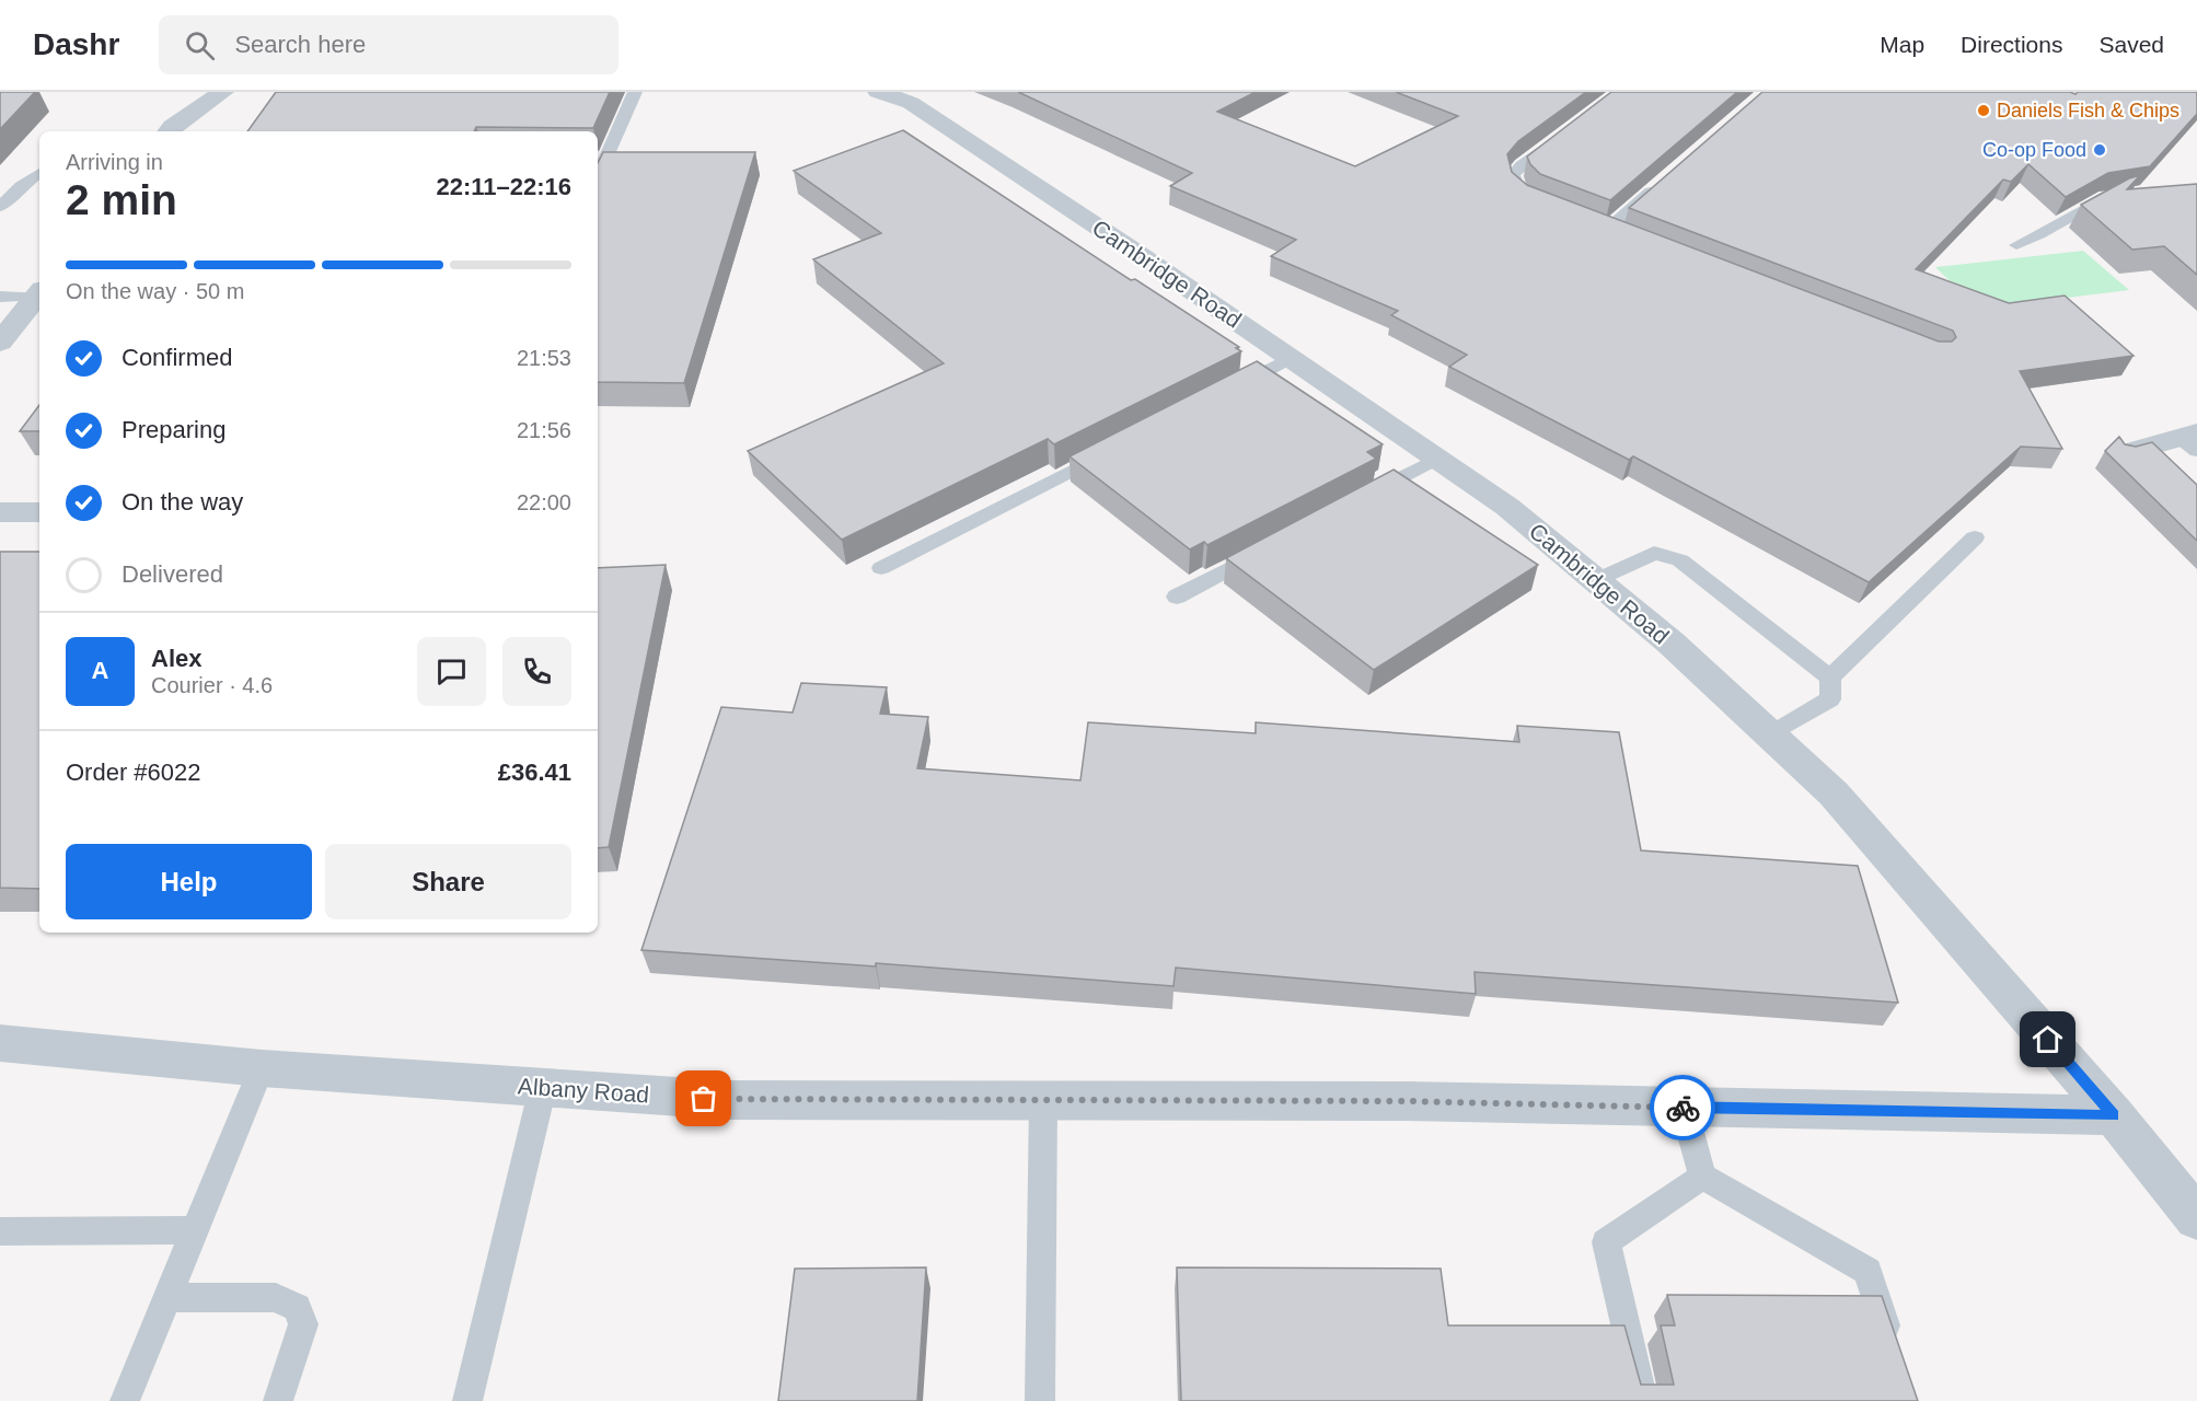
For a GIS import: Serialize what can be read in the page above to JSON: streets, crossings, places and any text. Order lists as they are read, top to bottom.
{
  "streets": {
    "street": ["Cambridge Road", "Albany Road"]
  },
  "crossings": [
    ["Cambridge Road", "Albany Road"]
  ],
  "places": ["Daniels Fish & Chips", "Co-op Food"],
  "page": {
    "header": "Dashr",
    "search": "Search here",
    "nav": ["Map", "Directions", "Saved"],
    "heading": ["2 min", "Arriving in", "22:11–22:16"],
    "panel": [
      "Alex",
      "Courier · 4.6",
      "Order #6022",
      "£36.41"
    ],
    "bar": "On the way · 50 m",
    "list": [
      ["Confirmed", "21:53"],
      ["Preparing", "21:56"],
      ["On the way", "22:00"],
      "Delivered"
    ],
    "round": "A",
    "buttons": ["Help", "Share"]
  }
}
